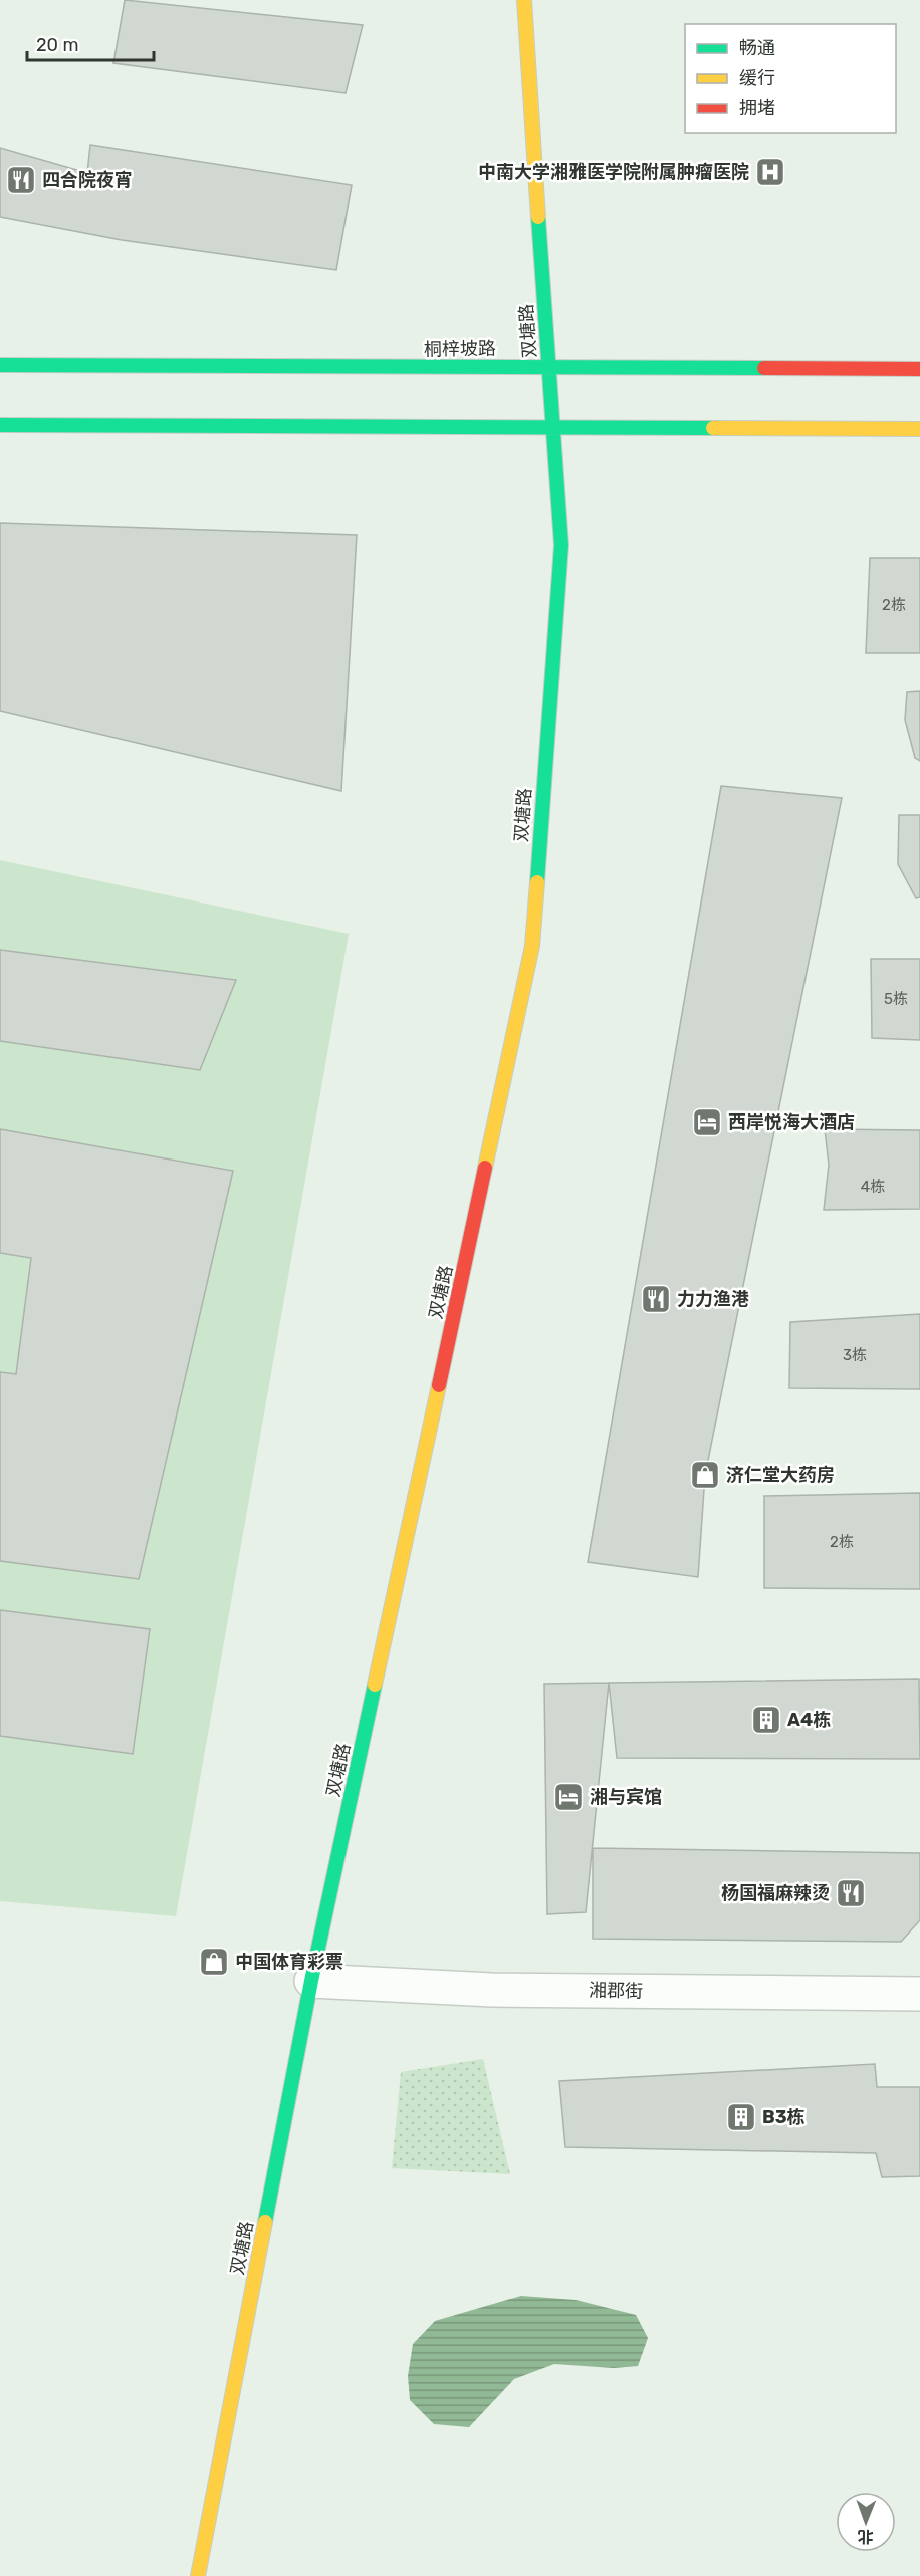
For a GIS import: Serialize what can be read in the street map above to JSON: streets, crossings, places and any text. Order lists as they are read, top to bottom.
{
  "streets": {
    "street": ["双塘路", "桐梓坡路", "湘郡街"]
  },
  "crossings": [
    ["双塘路", "桐梓坡路"],
    ["双塘路", "湘郡街"]
  ],
  "places": {
    "hospital": ["中南大学湘雅医学院附属肿瘤医院"],
    "restaurant": ["四合院夜宵", "力力渔港", "杨国福麻辣烫"],
    "hotel": ["西岸悦海大酒店", "湘与宾馆"],
    "shop": ["济仁堂大药房", "中国体育彩票"],
    "building": ["A4栋", "B3栋"]
  },
  "house_numbers": [
    "2栋",
    "5栋",
    "4栋",
    "3栋",
    "2栋"
  ],
  "legend": ["畅通", "缓行", "拥堵"],
  "scale_bar": "20 m",
  "north": "bottom"
}
